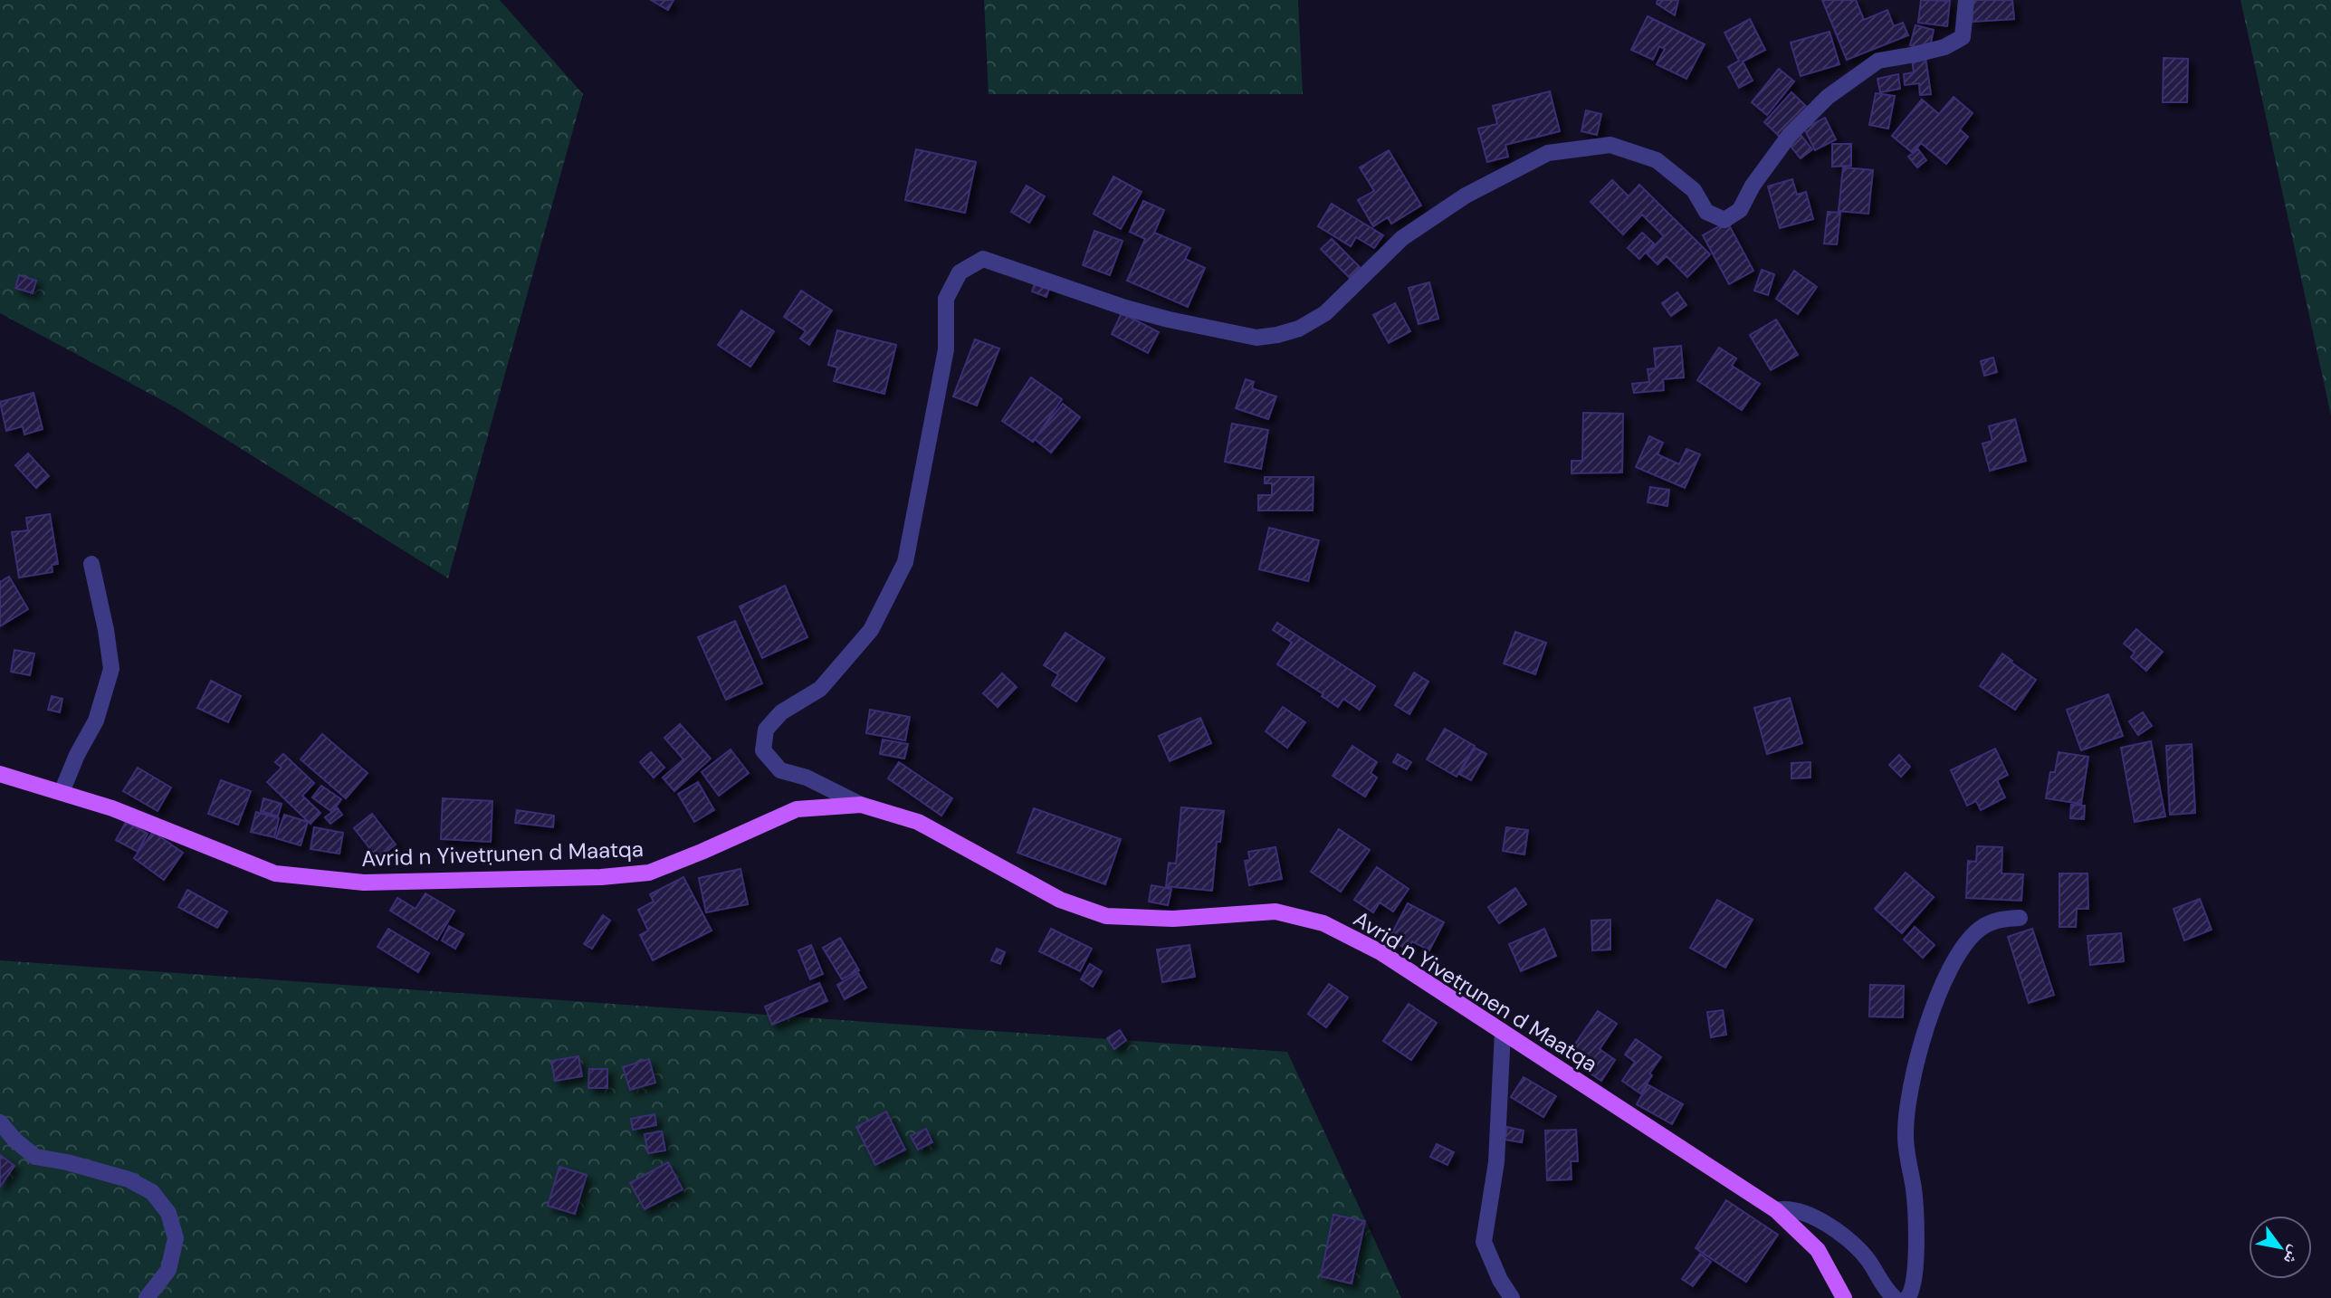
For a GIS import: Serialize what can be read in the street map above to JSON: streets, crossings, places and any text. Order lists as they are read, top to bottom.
{
  "streets": {
    "main road": ["Avrid n Yivetṛunen d Maatqa"]
  },
  "north": "bottom right"
}
